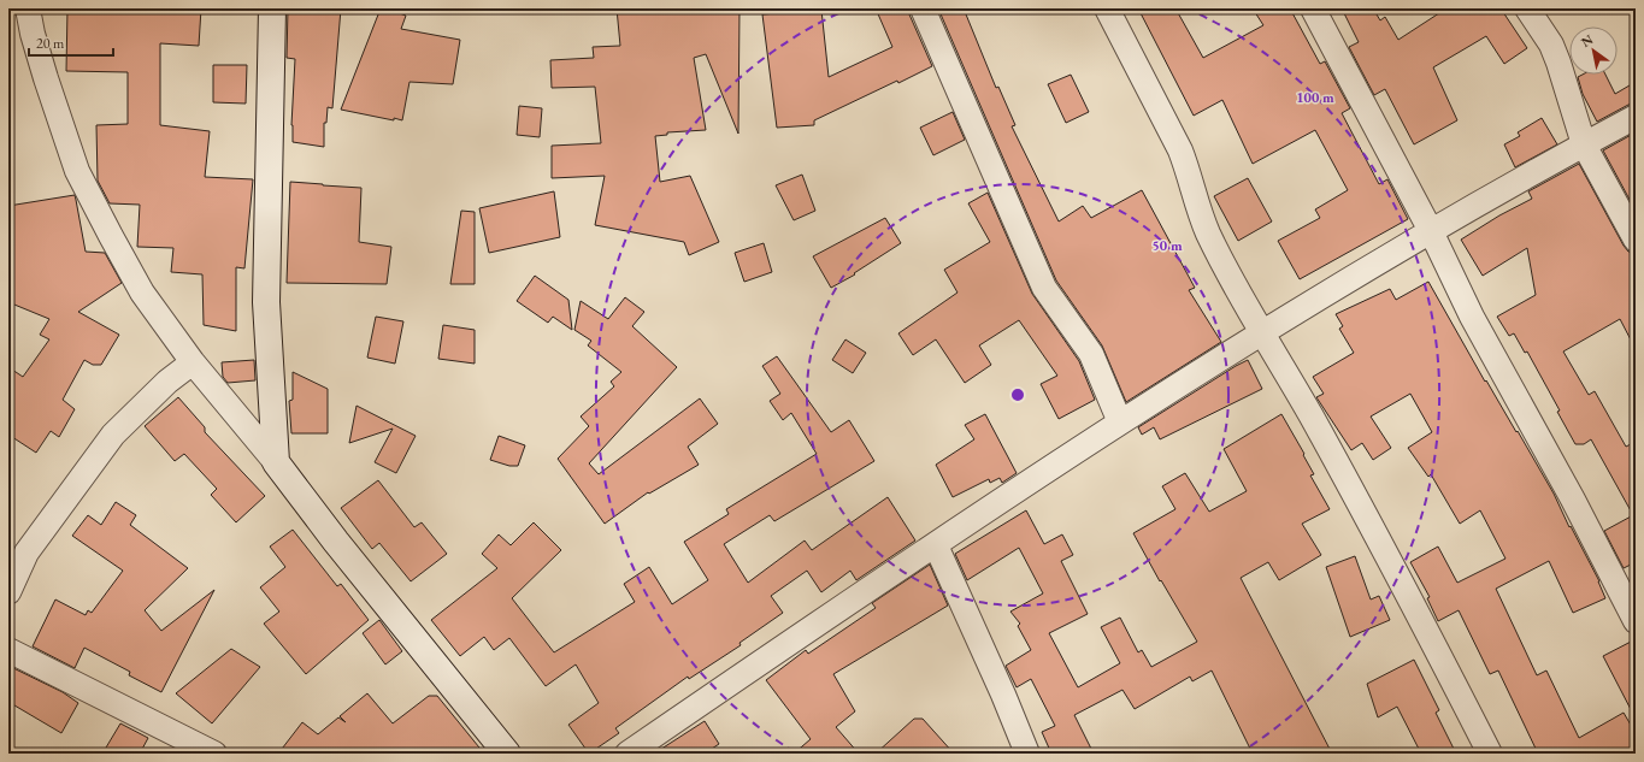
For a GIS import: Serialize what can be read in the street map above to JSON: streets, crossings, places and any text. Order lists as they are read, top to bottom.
{
  "scale_bar": "20 m",
  "north": "top left",
  "rings": ["100 m", "50 m"]
}
